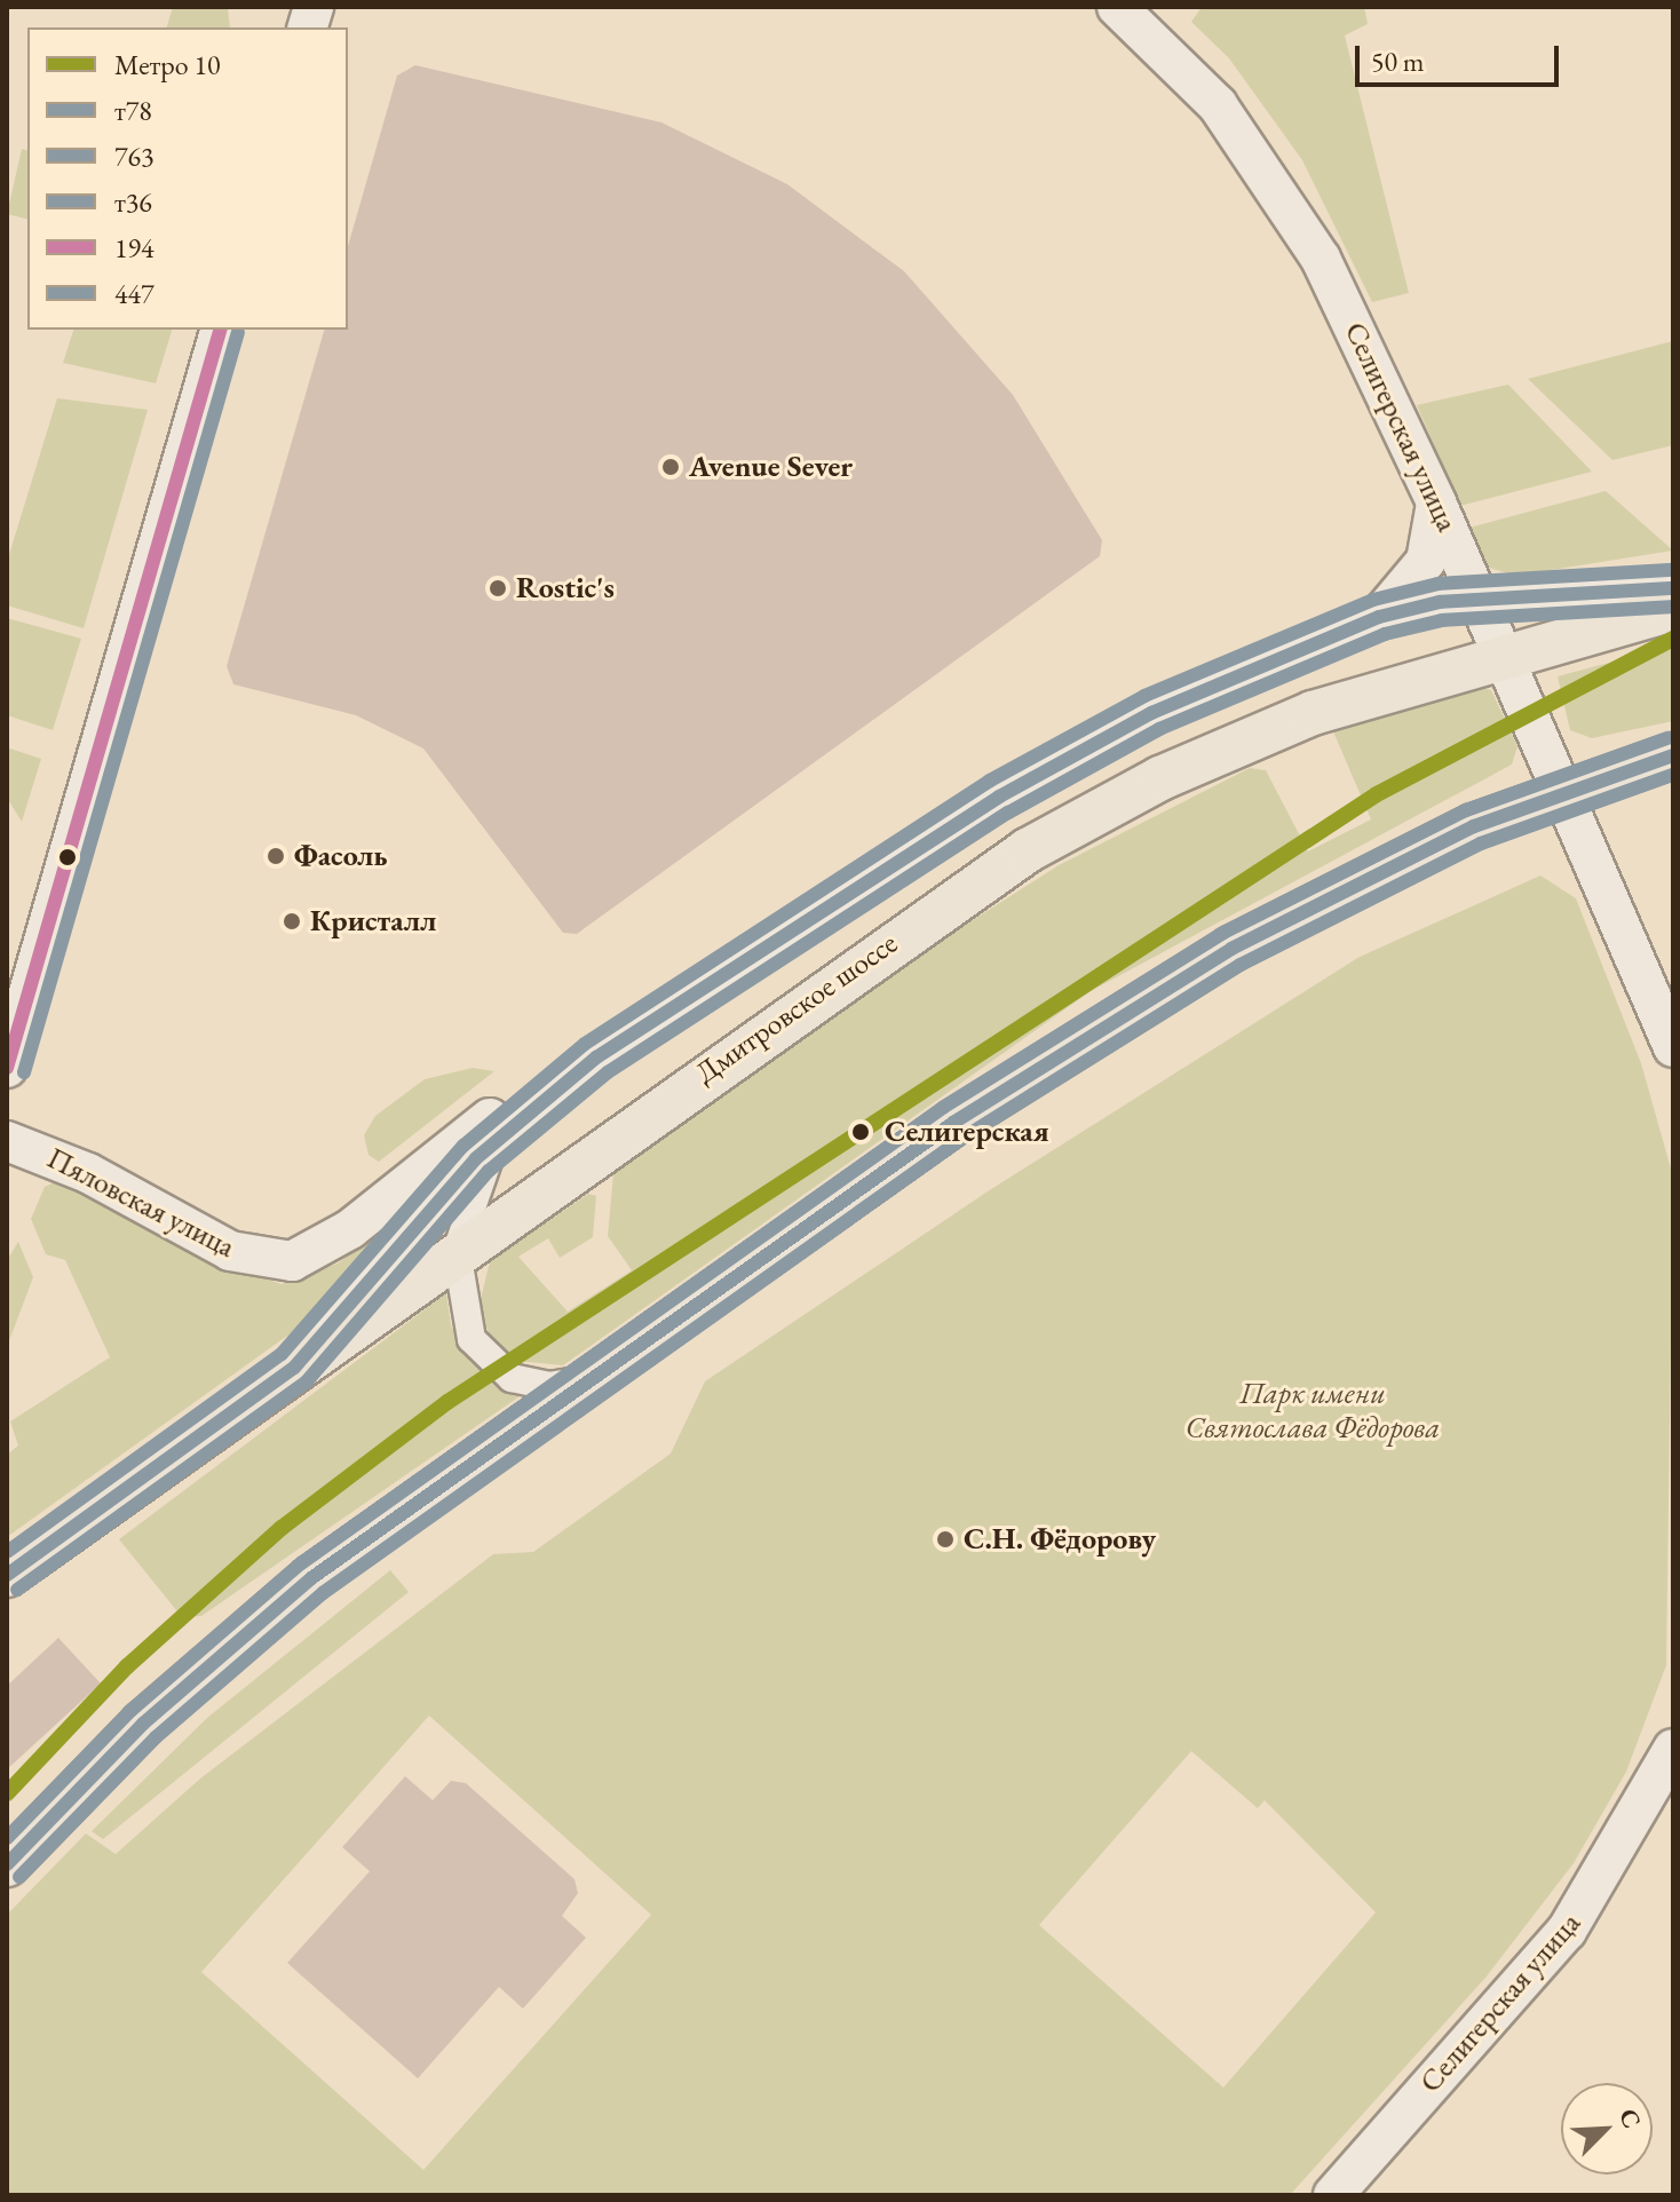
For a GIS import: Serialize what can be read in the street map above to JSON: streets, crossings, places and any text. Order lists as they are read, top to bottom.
{
  "streets": {
    "main road": ["Дмитровское шоссе"],
    "street": ["Селигерская улица", "Пяловская улица"]
  },
  "crossings": [
    ["Селигерская улица", "Дмитровское шоссе"]
  ],
  "parks": ["Парк имени Святослава Фёдорова"],
  "places": [
    "Avenue Sever",
    "Rostic's",
    "Фасоль",
    "Кристалл",
    "Селигерская",
    "С.Н. Фёдорову"
  ],
  "lines": [
    "transit line 194",
    "transit line 447",
    "transit line т36",
    "transit line т78",
    "transit line 763",
    "metro line 10"
  ],
  "legend": [
    "Метро 10",
    "т78",
    "763",
    "т36",
    "194",
    "447"
  ],
  "scale_bar": "50 m",
  "north": "top right"
}
